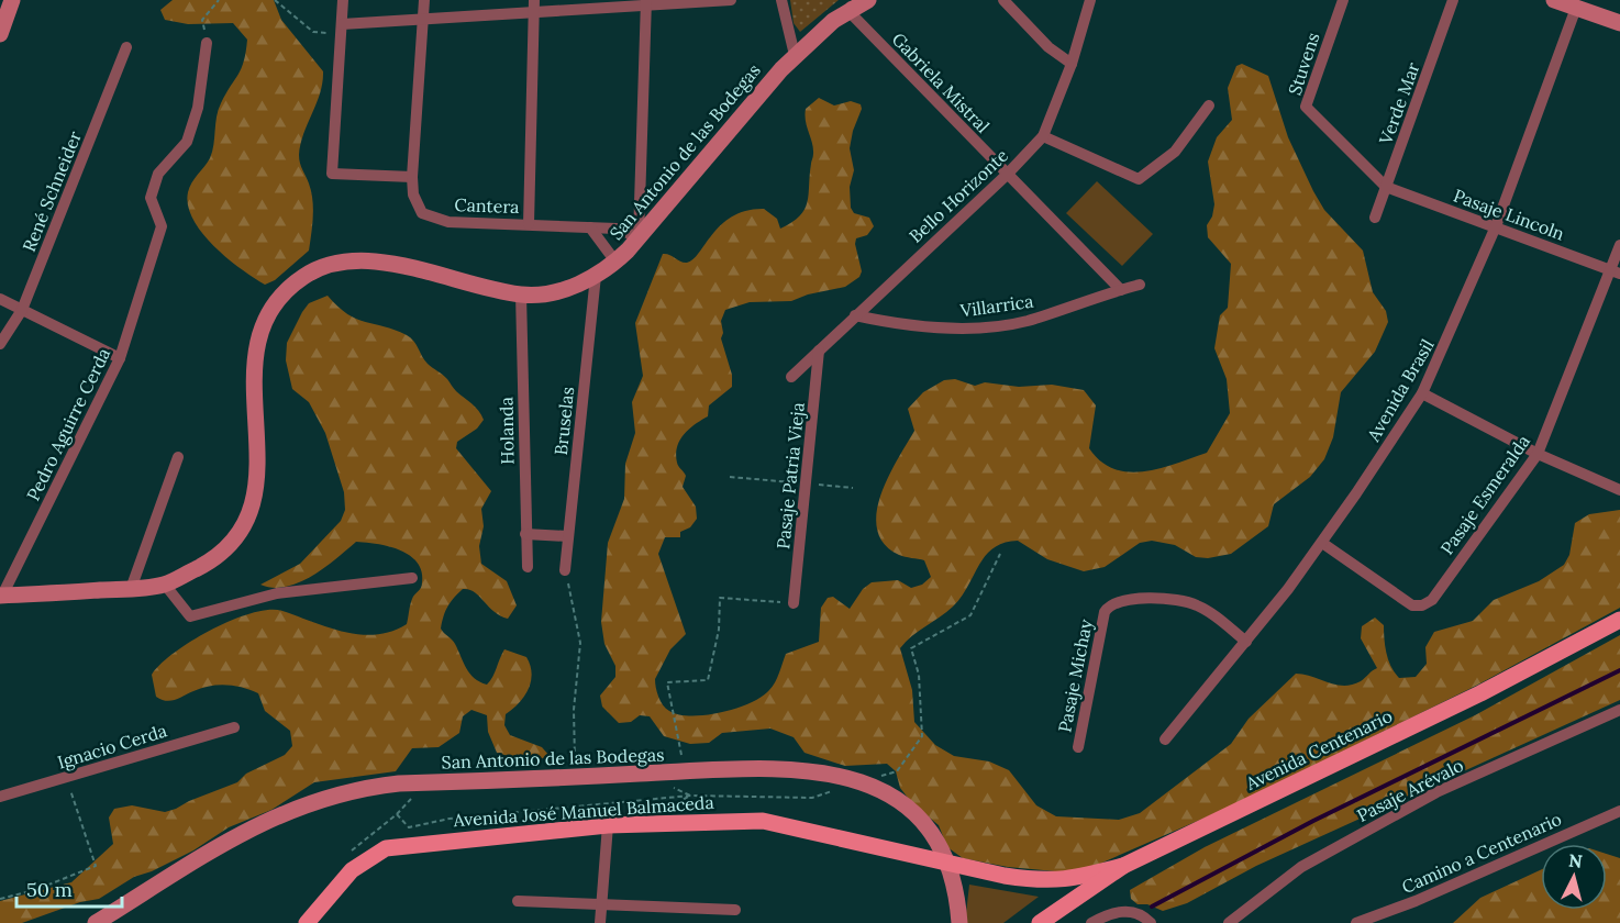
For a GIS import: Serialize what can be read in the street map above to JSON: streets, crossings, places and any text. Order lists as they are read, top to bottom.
{
  "streets": {
    "main road": ["Avenida Centenario", "Avenida José Manuel Balmaceda"],
    "street": [
      "Stuvens",
      "Gabriela Mistral",
      "Verde Mar",
      "San Antonio de las Bodegas",
      "René Schneider",
      "Bello Horizonte",
      "Cantera",
      "Pasaje Lincoln",
      "Villarrica",
      "Avenida Brasil",
      "Bruselas",
      "Pedro Aguirre Cerda",
      "Holanda",
      "Pasaje Patria Vieja",
      "Pasaje Esmeralda",
      "Pasaje Michay",
      "Ignacio Cerda",
      "Pasaje Arévalo",
      "Camino a Centenario"
    ]
  },
  "crossings": [
    ["Stuvens", "Verde Mar"],
    ["Stuvens", "Pasaje Lincoln"],
    ["Gabriela Mistral", "San Antonio de las Bodegas"],
    ["Gabriela Mistral", "Bello Horizonte"],
    ["Gabriela Mistral", "Villarrica"],
    ["Verde Mar", "Pasaje Lincoln"],
    ["San Antonio de las Bodegas", "Cantera"],
    ["San Antonio de las Bodegas", "Bruselas"],
    ["San Antonio de las Bodegas", "Pedro Aguirre Cerda"],
    ["San Antonio de las Bodegas", "Holanda"],
    ["San Antonio de las Bodegas", "Avenida José Manuel Balmaceda"],
    ["Bello Horizonte", "Villarrica"],
    ["Bello Horizonte", "Pasaje Patria Vieja"],
    ["Pasaje Lincoln", "Avenida Brasil"],
    ["Pasaje Lincoln", "Pasaje Esmeralda"],
    ["Avenida Brasil", "Pasaje Esmeralda"],
    ["Avenida Brasil", "Pasaje Michay"],
    ["Avenida Centenario", "Avenida José Manuel Balmaceda"]
  ],
  "scale_bar": "50 m",
  "north": "top"
}
